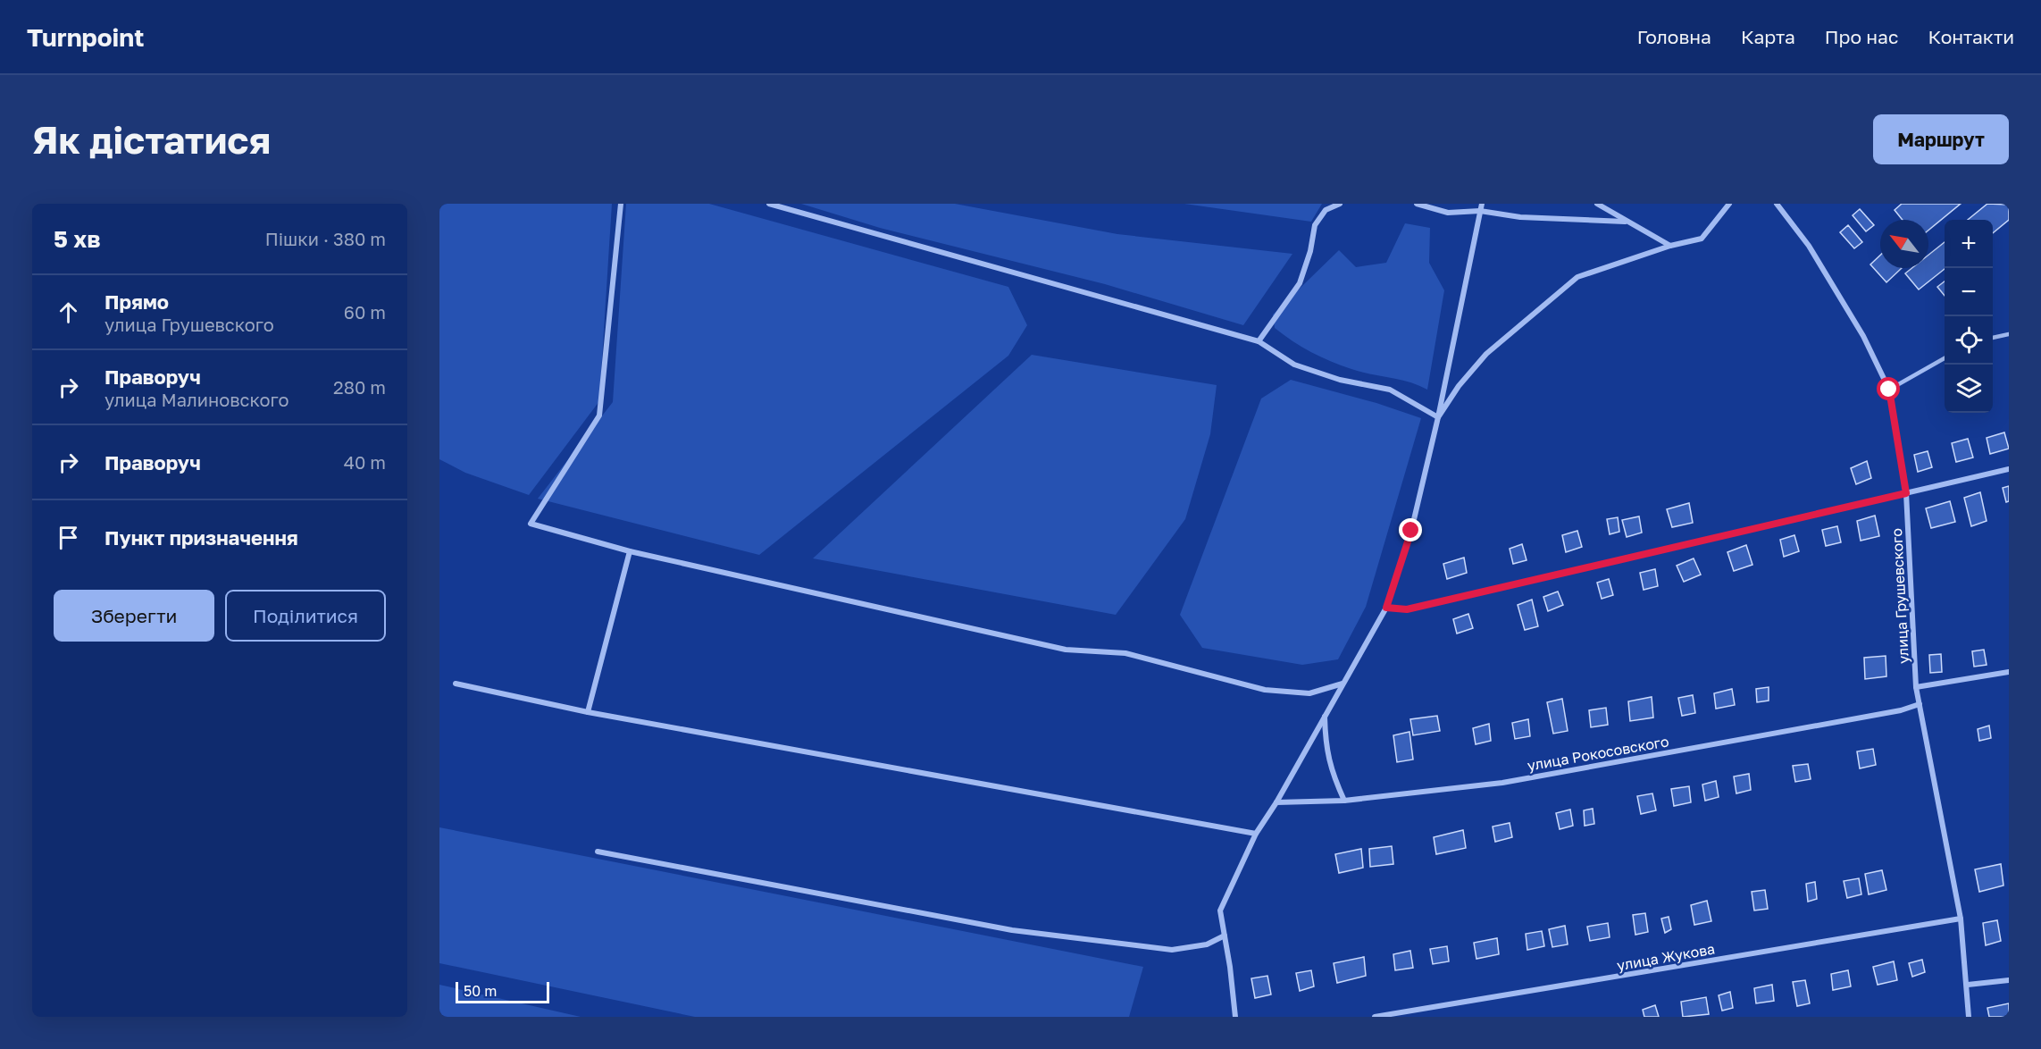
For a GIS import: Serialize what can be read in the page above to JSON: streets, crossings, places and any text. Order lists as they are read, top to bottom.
{
  "streets": {
    "street": ["улица Грушевского", "улица Рокосовского", "улица Жукова"]
  },
  "crossings": [
    ["улица Грушевского", "улица Рокосовского"],
    ["улица Грушевского", "улица Жукова"]
  ],
  "scale_bar": "50 m",
  "north": "top left",
  "page": {
    "header": "Turnpoint",
    "nav": [
      "Головна",
      "Карта",
      "Про нас",
      "Контакти"
    ],
    "buttons": [
      "Маршрут",
      ["Зберегти", "Поділитися"]
    ],
    "title": "Як дістатися",
    "heading": ["5 хв", "Пішки · 380 m"],
    "map_buttons": ["+", "−"],
    "list": [
      ["Прямо", "улица Грушевского", "60 m"],
      ["Праворуч", "улица Малиновского", "280 m"],
      ["Праворуч", "40 m"],
      "Пункт призначення"
    ],
    "scale": "50 m"
  }
}
